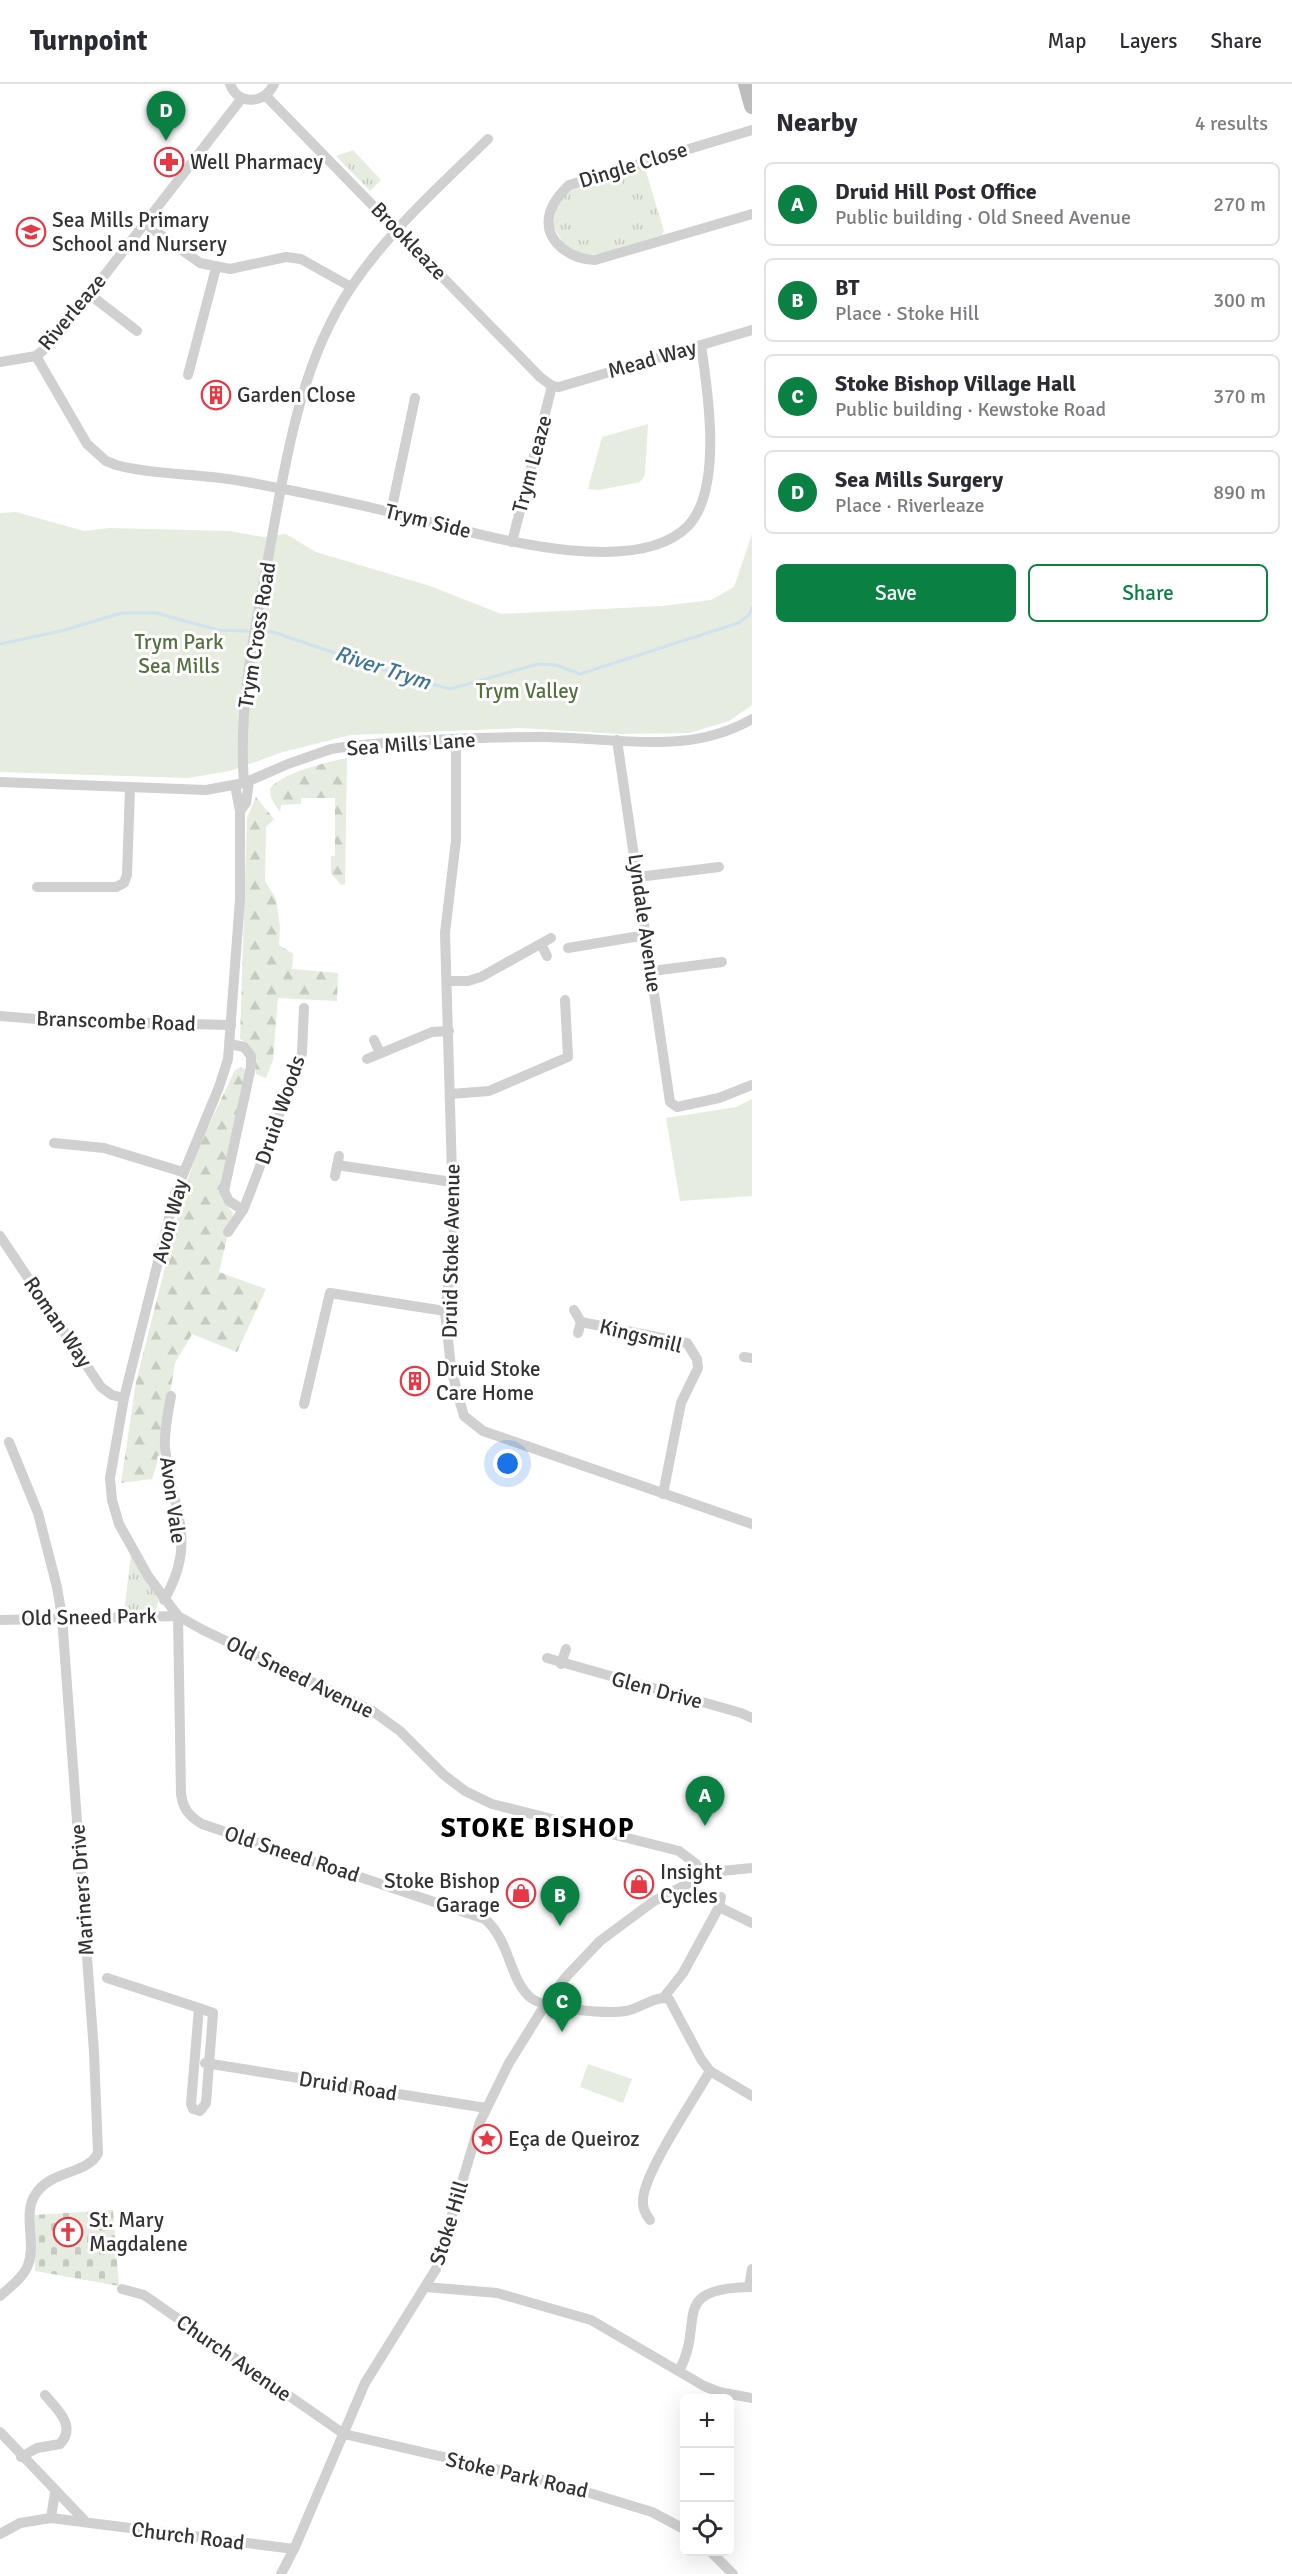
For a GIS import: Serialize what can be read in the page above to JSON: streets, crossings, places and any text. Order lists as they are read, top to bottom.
{
  "streets": {
    "street": [
      "Dingle Close",
      "Brookleaze",
      "Riverleaze",
      "Mead Way",
      "Trym Leaze",
      "Trym Side",
      "Trym Cross Road",
      "Sea Mills Lane",
      "Lyndale Avenue",
      "Branscombe Road",
      "Druid Woods",
      "Avon Way",
      "Druid Stoke Avenue",
      "Roman Way",
      "Kingsmill",
      "Avon Vale",
      "Old Sneed Park",
      "Old Sneed Avenue",
      "Glen Drive",
      "Old Sneed Road",
      "Mariners Drive",
      "Druid Road",
      "Stoke Hill",
      "Church Avenue",
      "Stoke Park Road",
      "Church Road"
    ]
  },
  "crossings": [
    ["Brookleaze", "Mead Way"],
    ["Brookleaze", "Trym Leaze"],
    ["Brookleaze", "Trym Cross Road"],
    ["Riverleaze", "Trym Side"],
    ["Mead Way", "Trym Leaze"],
    ["Mead Way", "Trym Side"],
    ["Trym Leaze", "Trym Side"],
    ["Trym Side", "Trym Cross Road"],
    ["Trym Cross Road", "Sea Mills Lane"],
    ["Trym Cross Road", "Avon Way"],
    ["Sea Mills Lane", "Lyndale Avenue"],
    ["Sea Mills Lane", "Avon Way"],
    ["Sea Mills Lane", "Druid Stoke Avenue"],
    ["Branscombe Road", "Avon Way"],
    ["Druid Woods", "Avon Way"],
    ["Avon Way", "Roman Way"],
    ["Avon Way", "Avon Vale"],
    ["Avon Way", "Old Sneed Park"],
    ["Avon Way", "Old Sneed Avenue"],
    ["Avon Way", "Old Sneed Road"],
    ["Druid Stoke Avenue", "Kingsmill"],
    ["Old Sneed Park", "Old Sneed Avenue"],
    ["Old Sneed Park", "Old Sneed Road"],
    ["Old Sneed Park", "Mariners Drive"],
    ["Old Sneed Avenue", "Old Sneed Road"],
    ["Old Sneed Avenue", "Stoke Hill"],
    ["Old Sneed Road", "Stoke Hill"],
    ["Druid Road", "Stoke Hill"],
    ["Stoke Hill", "Church Avenue"],
    ["Stoke Hill", "Stoke Park Road"],
    ["Stoke Hill", "Church Road"],
    ["Church Avenue", "Stoke Park Road"]
  ],
  "districts": ["STOKE BISHOP"],
  "water": ["River Trym"],
  "parks": ["Trym Park Sea Mills", "Trym Valley"],
  "places": {
    "pharmacy": ["Well Pharmacy"],
    "school or university": ["Sea Mills Primary School and Nursery"],
    "building": ["Garden Close", "Druid Stoke Care Home"],
    "shop": ["Insight Cycles", "Stoke Bishop Garage"],
    "place": ["Eça de Queiroz"],
    "church": ["St. Mary Magdalene"]
  },
  "page": {
    "header": "Turnpoint",
    "nav": ["Map", "Layers", "Share"],
    "heading": ["Nearby", "4 results"],
    "pins": [
      "D",
      "A",
      "B",
      "C"
    ],
    "list": [
      {
        "mark": "A",
        "name": "Druid Hill Post Office",
        "note": "Public building · Old Sneed Avenue",
        "value": "270 m"
      },
      {
        "mark": "B",
        "name": "BT",
        "note": "Place · Stoke Hill",
        "value": "300 m"
      },
      {
        "mark": "C",
        "name": "Stoke Bishop Village Hall",
        "note": "Public building · Kewstoke Road",
        "value": "370 m"
      },
      {
        "mark": "D",
        "name": "Sea Mills Surgery",
        "note": "Place · Riverleaze",
        "value": "890 m"
      }
    ],
    "buttons": ["Save", "Share"],
    "map_buttons": ["+", "−"]
  }
}
